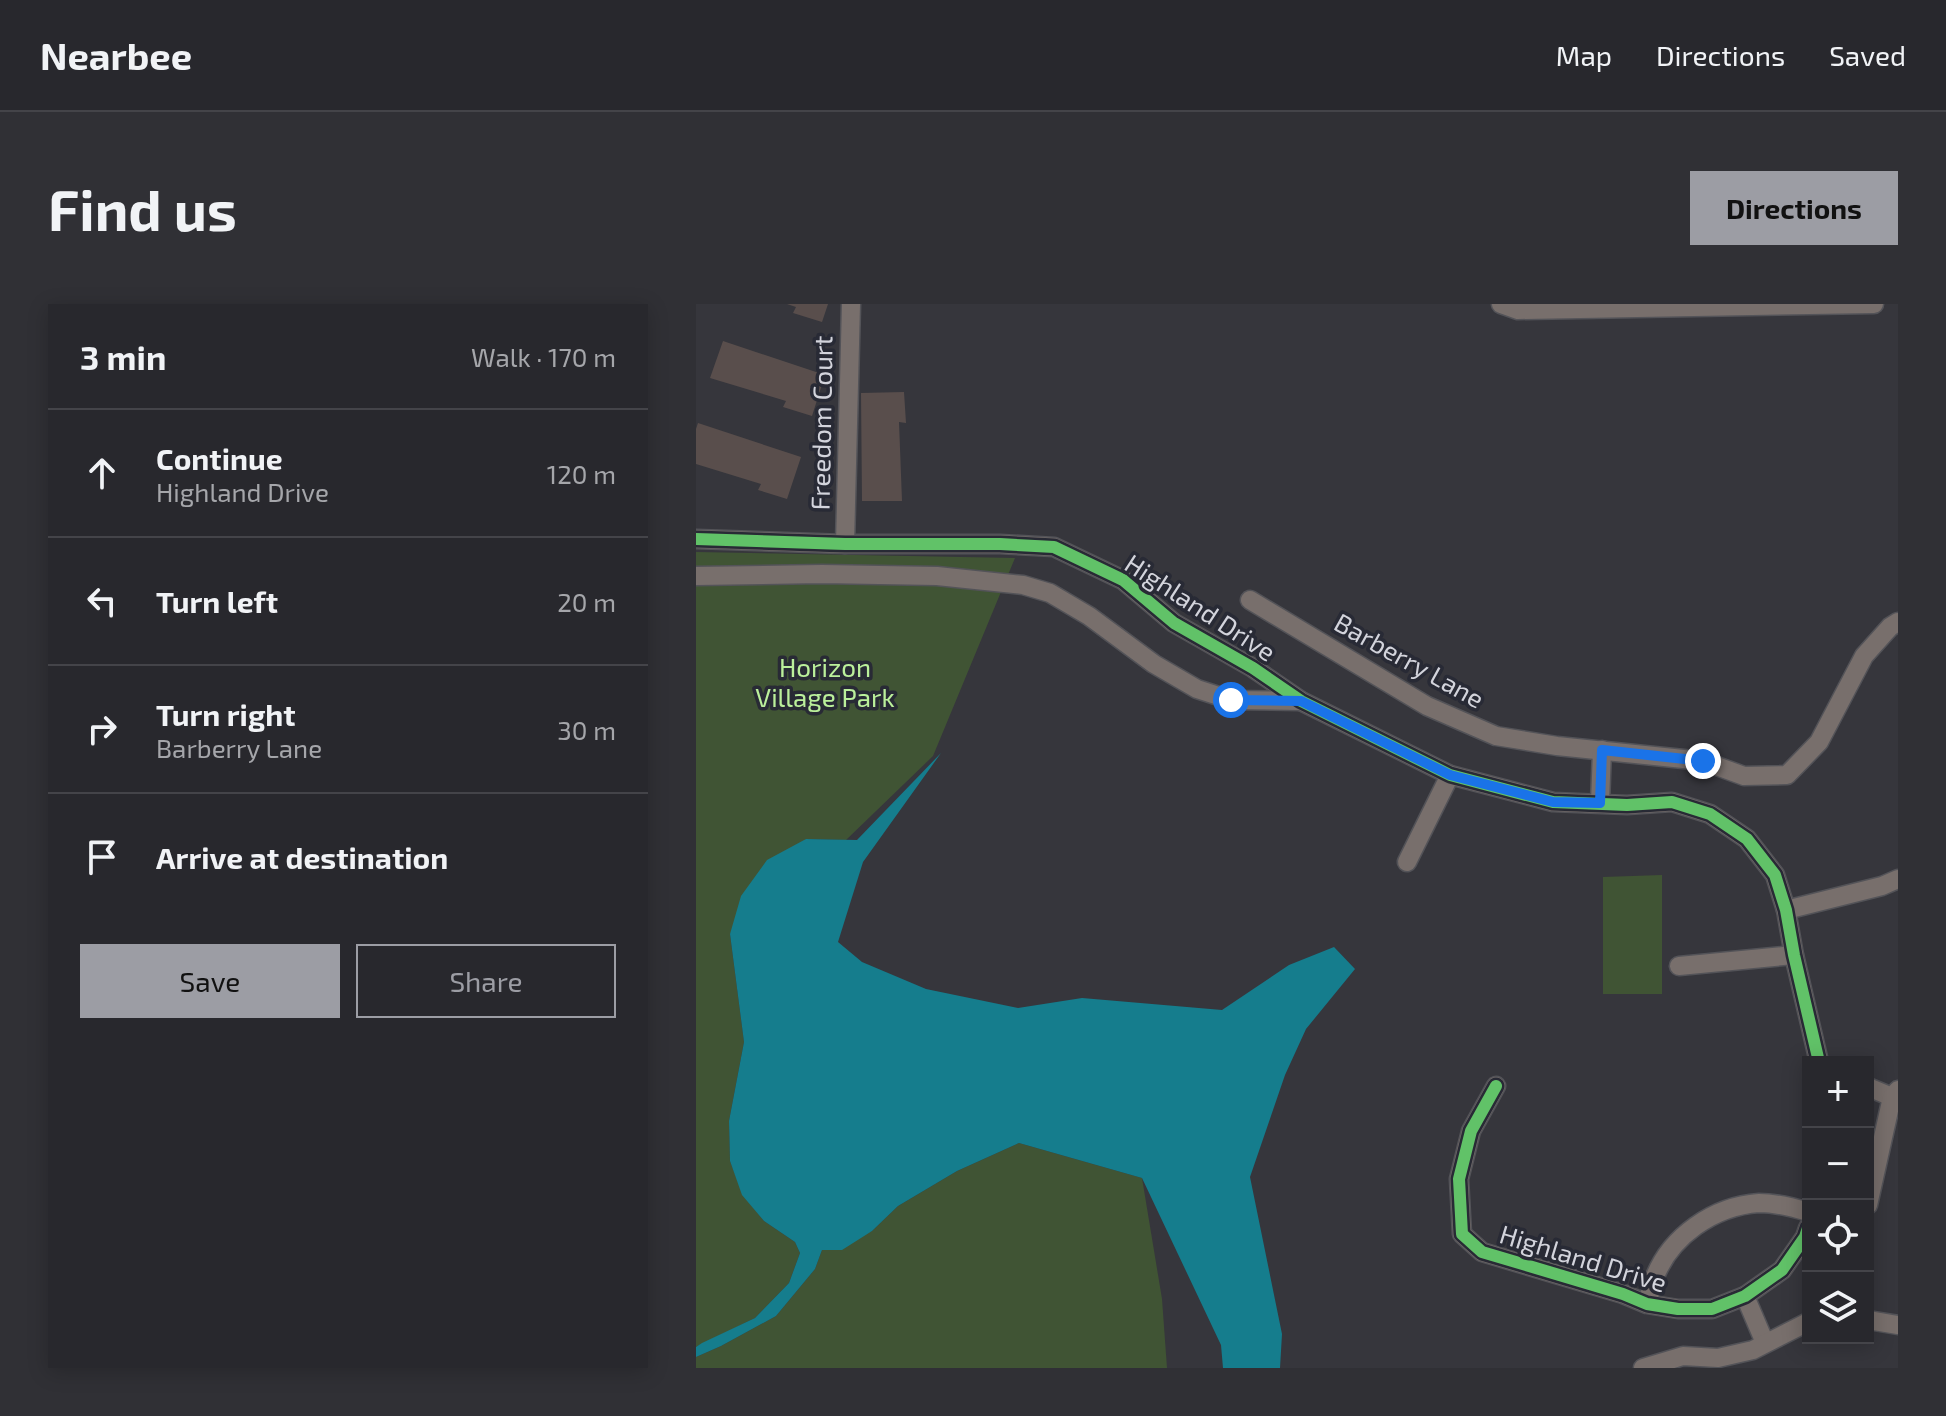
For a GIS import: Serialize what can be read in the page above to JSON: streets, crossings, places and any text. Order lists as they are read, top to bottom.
{
  "streets": {
    "street": ["Freedom Court", "Highland Drive", "Barberry Lane"]
  },
  "crossings": [
    ["Freedom Court", "Highland Drive"]
  ],
  "parks": ["Horizon Village Park"],
  "page": {
    "header": "Nearbee",
    "nav": ["Map", "Directions", "Saved"],
    "buttons": [
      "Directions",
      ["Save", "Share"]
    ],
    "title": "Find us",
    "heading": ["3 min", "Walk · 170 m"],
    "list": [
      ["Continue", "Highland Drive", "120 m"],
      ["Turn left", "20 m"],
      ["Turn right", "Barberry Lane", "30 m"],
      "Arrive at destination"
    ],
    "map_buttons": ["+", "−"]
  }
}
